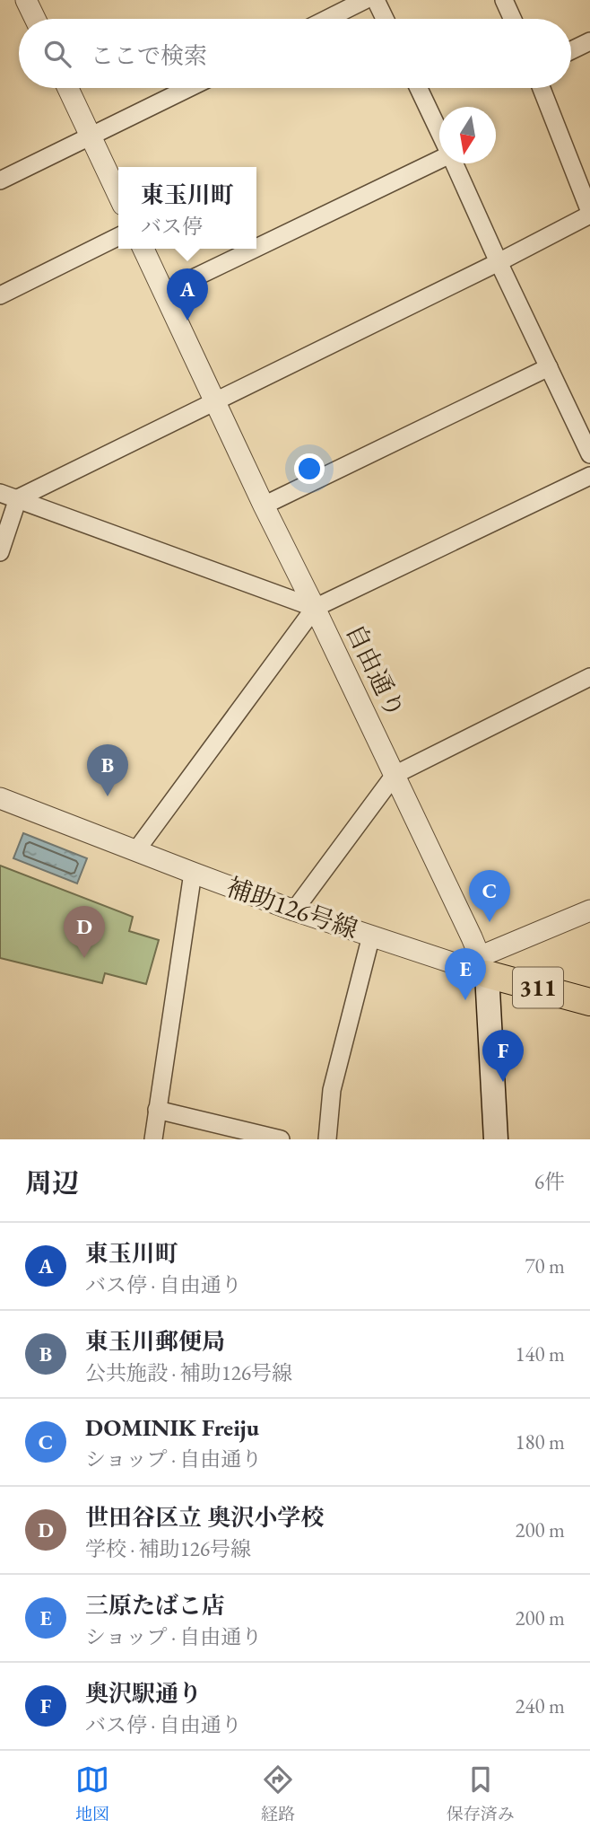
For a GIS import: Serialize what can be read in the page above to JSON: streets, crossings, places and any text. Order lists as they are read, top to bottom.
{
  "streets": {
    "main road": ["自由通り", "補助126号線", "311"]
  },
  "crossings": [
    ["自由通り", "補助126号線"]
  ],
  "north": "bottom",
  "page": {
    "search": "ここで検索",
    "popup": ["東玉川町", "バス停"],
    "pins": [
      "A",
      "B",
      "C",
      "D",
      "E",
      "F"
    ],
    "heading": ["周辺", "6件"],
    "list": [
      {
        "mark": "A",
        "name": "東玉川町",
        "note": "バス停 · 自由通り",
        "value": "70 m"
      },
      {
        "mark": "B",
        "name": "東玉川郵便局",
        "note": "公共施設 · 補助126号線",
        "value": "140 m"
      },
      {
        "mark": "C",
        "name": "DOMINIK Freiju",
        "note": "ショップ · 自由通り",
        "value": "180 m"
      },
      {
        "mark": "D",
        "name": "世田谷区立 奥沢小学校",
        "note": "学校 · 補助126号線",
        "value": "200 m"
      },
      {
        "mark": "E",
        "name": "三原たばこ店",
        "note": "ショップ · 自由通り",
        "value": "200 m"
      },
      {
        "mark": "F",
        "name": "奥沢駅通り",
        "note": "バス停 · 自由通り",
        "value": "240 m"
      }
    ],
    "nav": ["地図", "経路", "保存済み"]
  }
}
